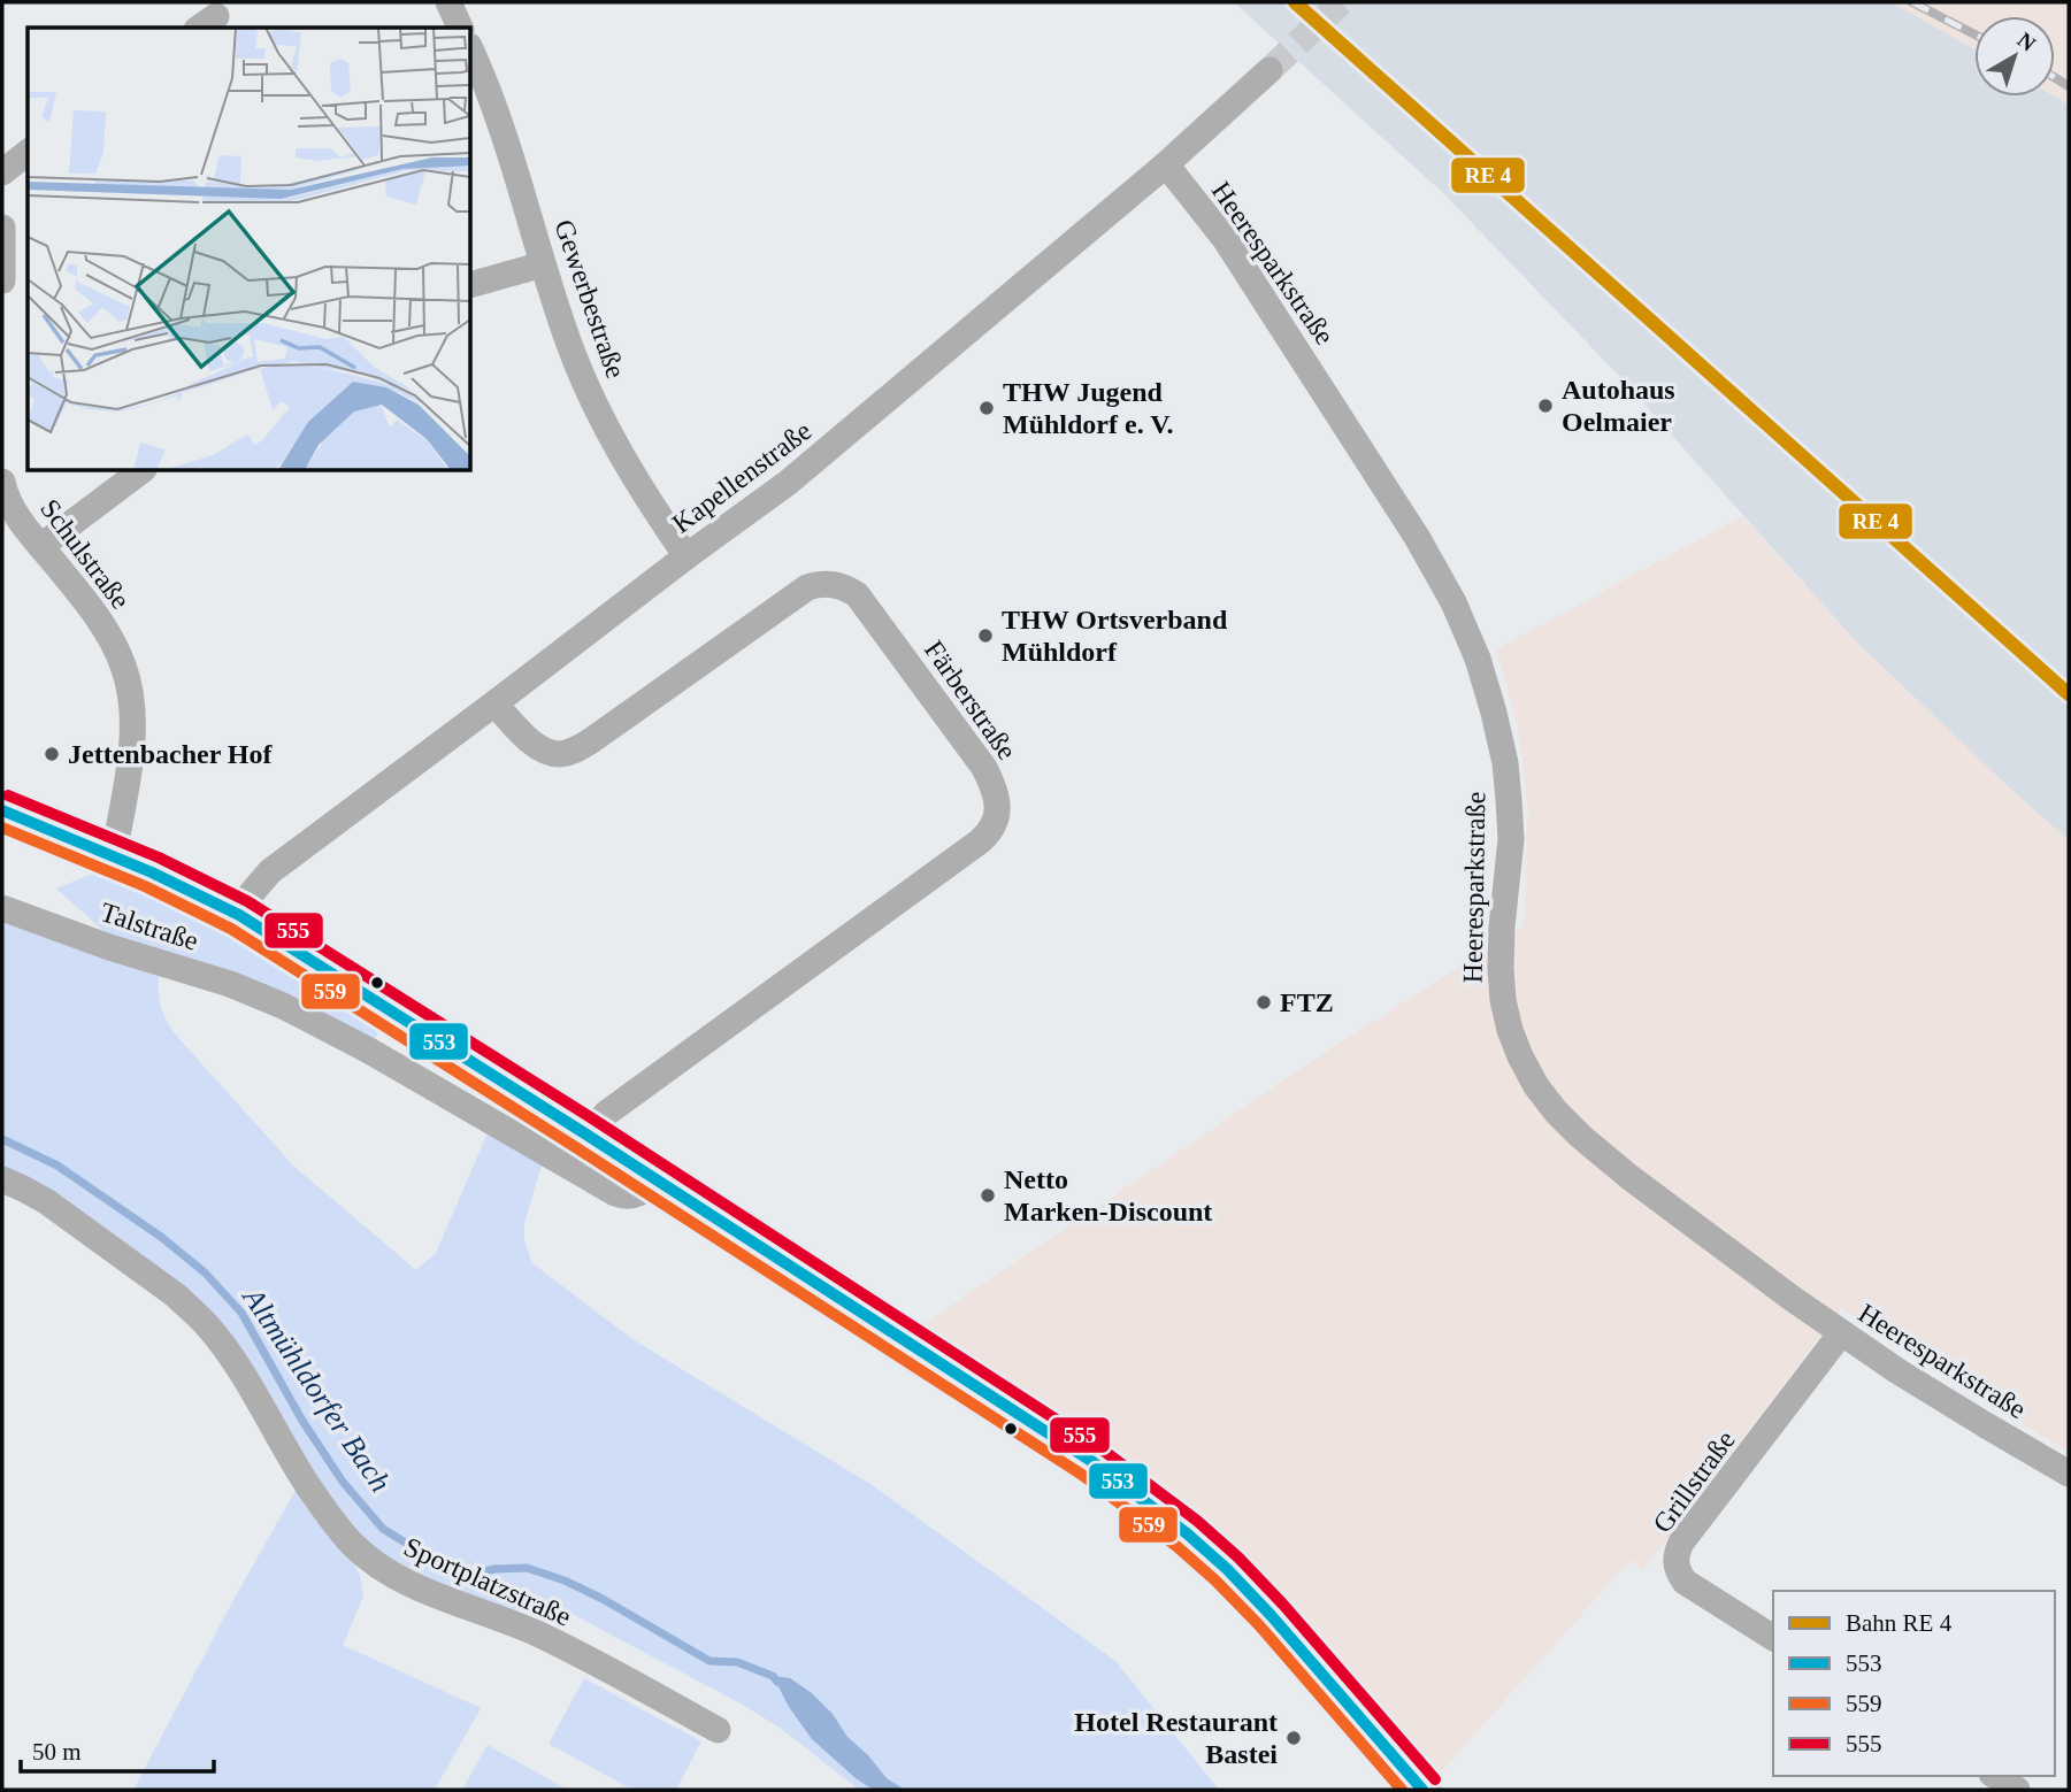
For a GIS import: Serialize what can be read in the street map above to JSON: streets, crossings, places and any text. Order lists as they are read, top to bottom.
{
  "streets": {
    "street": [
      "Heeresparkstraße",
      "Gewerbestraße",
      "Kapellenstraße",
      "Schulstraße",
      "Färberstraße",
      "Talstraße",
      "Grillstraße",
      "Sportplatzstraße"
    ]
  },
  "crossings": [
    ["Heeresparkstraße", "Kapellenstraße"],
    ["Heeresparkstraße", "Grillstraße"],
    ["Gewerbestraße", "Kapellenstraße"],
    ["Kapellenstraße", "Färberstraße"]
  ],
  "water": ["Altmühldorfer Bach"],
  "places": [
    "Autohaus Oelmaier",
    "THW Jugend Mühldorf e. V.",
    "THW Ortsverband Mühldorf",
    "Jettenbacher Hof",
    "FTZ",
    "Netto Marken-Discount",
    "Hotel Restaurant Bastei"
  ],
  "lines": ["transit line 555", "transit line 553", "transit line 559"],
  "legend": [
    "Bahn RE 4",
    "553",
    "559",
    "555"
  ],
  "scale_bar": "50 m",
  "north": "top right"
}
